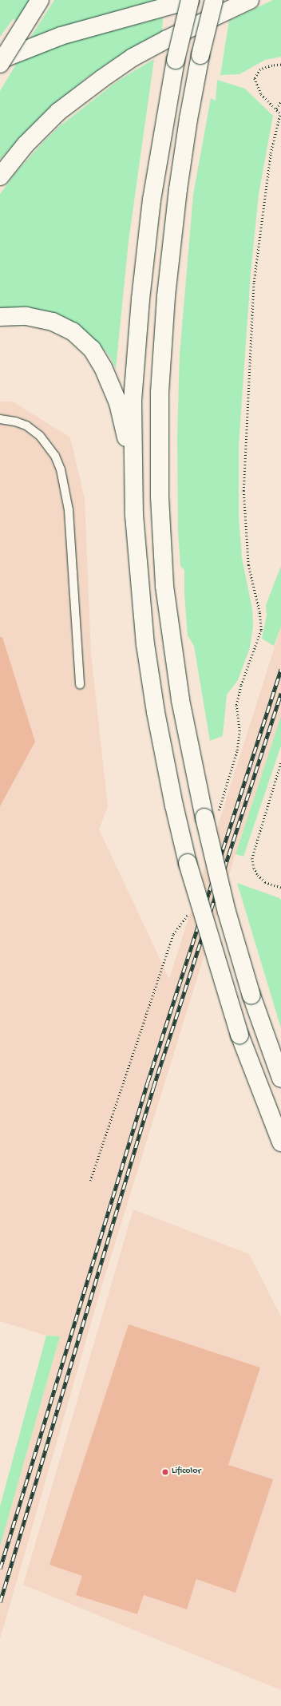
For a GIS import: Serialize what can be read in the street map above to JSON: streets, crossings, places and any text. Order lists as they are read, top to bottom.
{
  "places": ["Lificolor"]
}
